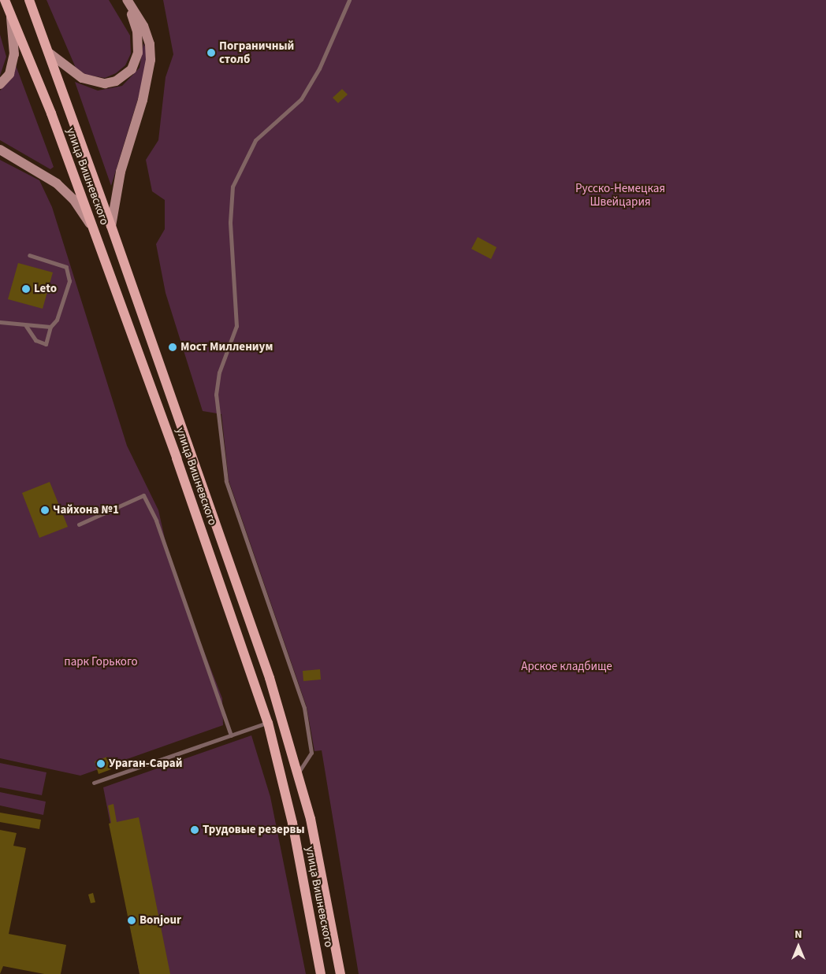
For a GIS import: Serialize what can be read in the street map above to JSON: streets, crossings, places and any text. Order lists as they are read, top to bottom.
{
  "streets": {
    "main road": ["улица Вишневского"]
  },
  "parks": ["Русско-Немецкая Швейцария", "парк Горького", "Арское кладбище"],
  "places": [
    "Пограничный столб",
    "Leto",
    "Мост Миллениум",
    "Чайхона №1",
    "Ураган-Сарай",
    "Трудовые резервы",
    "Bonjour"
  ],
  "north": "top"
}
